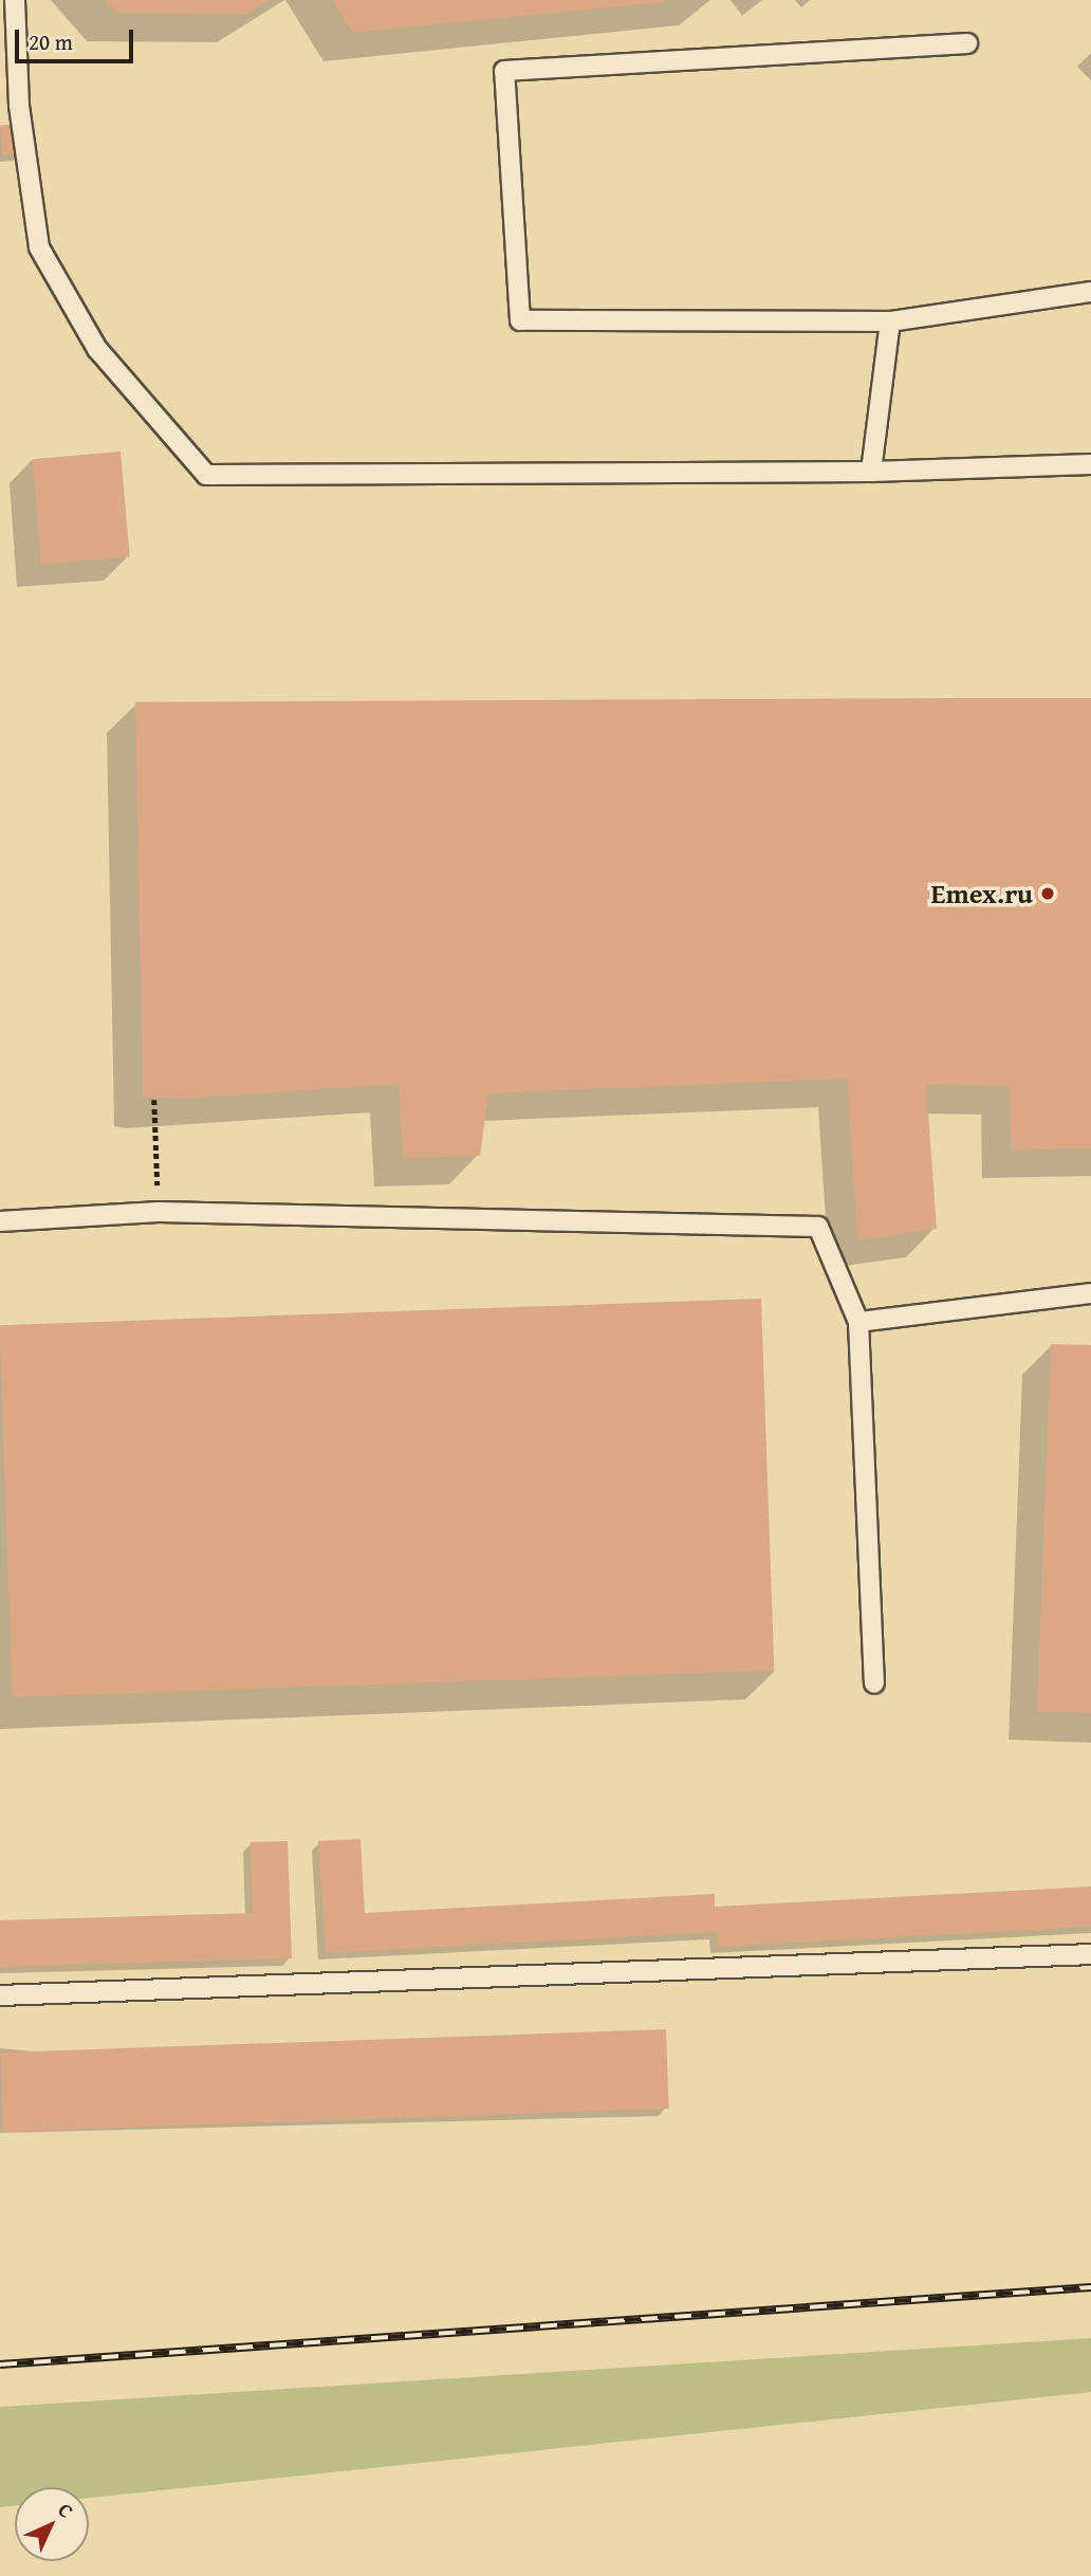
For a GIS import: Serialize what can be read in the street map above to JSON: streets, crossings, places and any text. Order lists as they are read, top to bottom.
{
  "places": ["Emex.ru"],
  "scale_bar": "20 m",
  "north": "top right"
}
